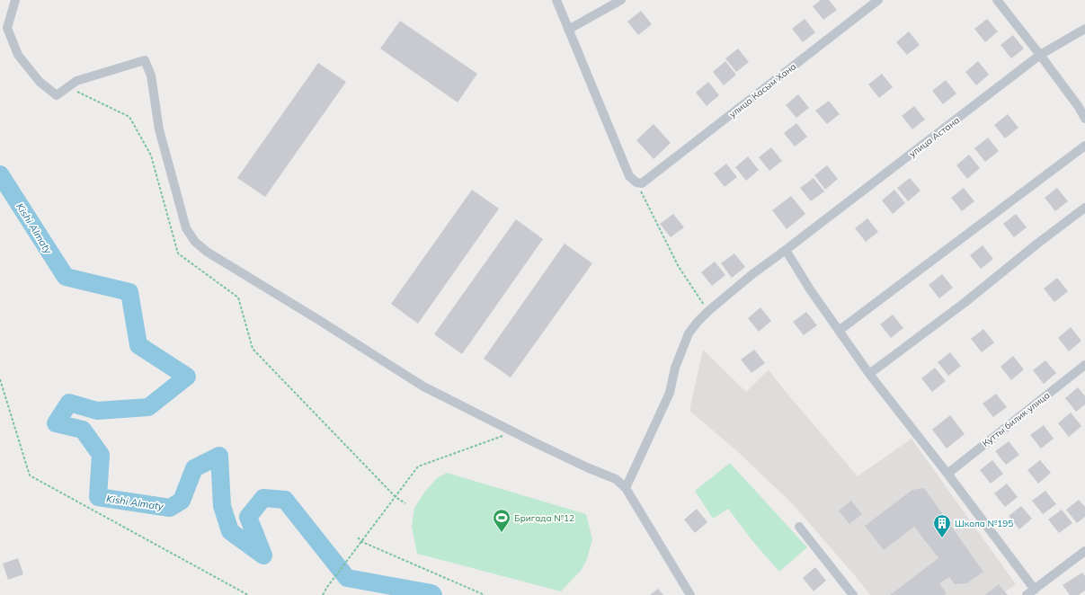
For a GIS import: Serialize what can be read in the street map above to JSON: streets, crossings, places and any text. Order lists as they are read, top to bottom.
{
  "streets": {
    "street": ["улица Касым Хана", "улица Астана", "Кутты билик улица"]
  },
  "water": ["Kіshі Almaty"],
  "places": {
    "sports": ["Бригада №12"],
    "building": ["Школа №195"]
  }
}
